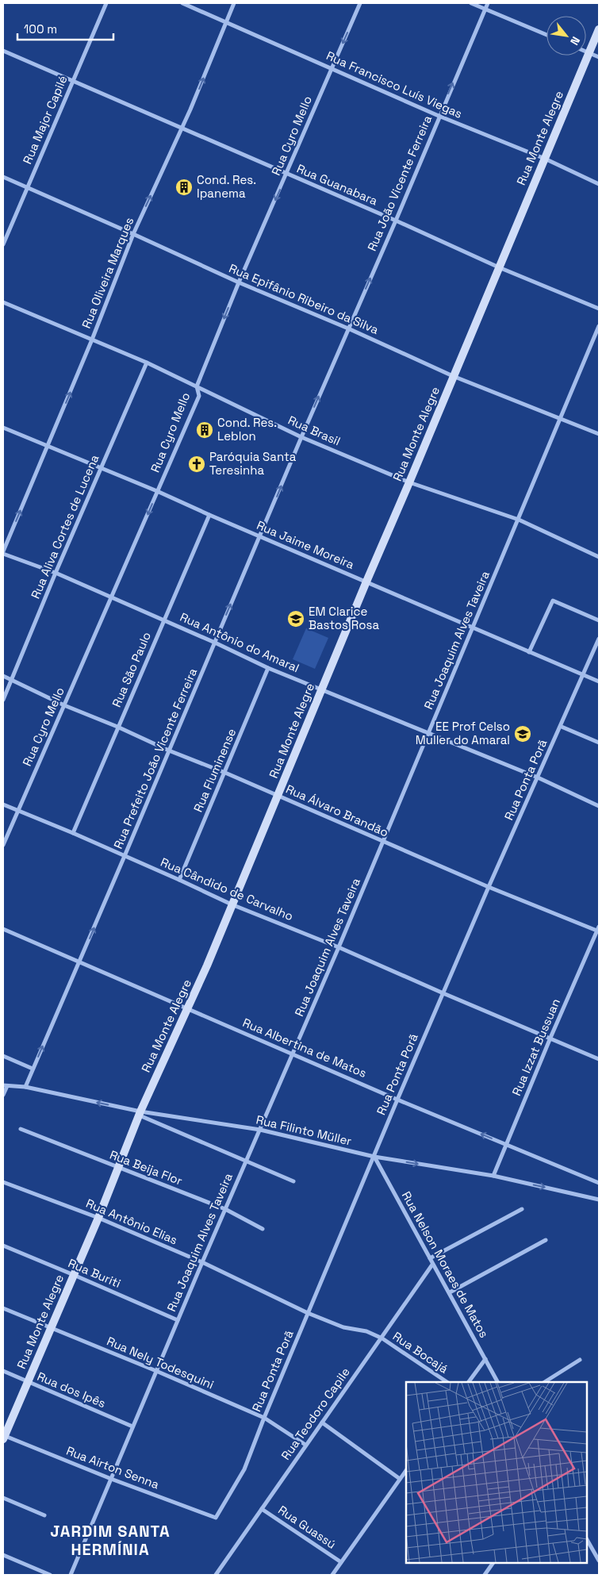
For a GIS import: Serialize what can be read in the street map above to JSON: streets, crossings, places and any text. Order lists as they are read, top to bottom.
{
  "streets": {
    "street": [
      "Rua Francisco Luís Viegas",
      "Rua Major Capilé",
      "Rua Cyro Mello",
      "Rua Monte Alegre",
      "Rua João Vicente Ferreira",
      "Rua Guanabara",
      "Rua Oliveira Marques",
      "Rua Epifânio Ribeiro da Silva",
      "Rua Brasil",
      "Rua Aliva Cortes de Lucena",
      "Rua Jaime Moreira",
      "Rua Joaquim Alves Taveira",
      "Rua Antônio do Amaral",
      "Rua São Paulo",
      "Rua Prefeito João Vicente Ferreira",
      "Rua Fluminense",
      "Rua Ponta Porã",
      "Rua Álvaro Brandão",
      "Rua Cândido de Carvalho",
      "Rua Izzat Bussuan",
      "Rua Albertina de Matos",
      "Rua Filinto Müller",
      "Rua Beija Flor",
      "Rua Antônio Elias",
      "Rua Nelson Moraes de Matos",
      "Rua Buriti",
      "Rua Bocajá",
      "Rua Nely Todesquini",
      "Rua dos Ipês",
      "Rua Teodoro Capile",
      "Rua Airton Senna",
      "Rua Guassú"
    ]
  },
  "crossings": [
    ["Rua Francisco Luís Viegas", "Rua Cyro Mello"],
    ["Rua Francisco Luís Viegas", "Rua Monte Alegre"],
    ["Rua Francisco Luís Viegas", "Rua João Vicente Ferreira"],
    ["Rua Francisco Luís Viegas", "Rua Oliveira Marques"],
    ["Rua Major Capilé", "Rua Guanabara"],
    ["Rua Major Capilé", "Rua Epifânio Ribeiro da Silva"],
    ["Rua Cyro Mello", "Rua Guanabara"],
    ["Rua Cyro Mello", "Rua Epifânio Ribeiro da Silva"],
    ["Rua Cyro Mello", "Rua Brasil"],
    ["Rua Cyro Mello", "Rua Jaime Moreira"],
    ["Rua Cyro Mello", "Rua Antônio do Amaral"],
    ["Rua Cyro Mello", "Rua Álvaro Brandão"],
    ["Rua Cyro Mello", "Rua Cândido de Carvalho"],
    ["Rua Monte Alegre", "Rua Guanabara"],
    ["Rua Monte Alegre", "Rua Epifânio Ribeiro da Silva"],
    ["Rua Monte Alegre", "Rua Brasil"],
    ["Rua Monte Alegre", "Rua Jaime Moreira"],
    ["Rua Monte Alegre", "Rua Antônio do Amaral"],
    ["Rua Monte Alegre", "Rua Álvaro Brandão"],
    ["Rua Monte Alegre", "Rua Cândido de Carvalho"],
    ["Rua Monte Alegre", "Rua Albertina de Matos"],
    ["Rua Monte Alegre", "Rua Filinto Müller"],
    ["Rua Monte Alegre", "Rua Beija Flor"],
    ["Rua Monte Alegre", "Rua Antônio Elias"],
    ["Rua Monte Alegre", "Rua Buriti"],
    ["Rua Monte Alegre", "Rua Nely Todesquini"],
    ["Rua Monte Alegre", "Rua dos Ipês"],
    ["Rua Monte Alegre", "Rua Airton Senna"],
    ["Rua João Vicente Ferreira", "Rua Guanabara"],
    ["Rua João Vicente Ferreira", "Rua Epifânio Ribeiro da Silva"],
    ["Rua João Vicente Ferreira", "Rua Brasil"],
    ["Rua João Vicente Ferreira", "Rua Prefeito João Vicente Ferreira"],
    ["Rua Guanabara", "Rua Oliveira Marques"],
    ["Rua Oliveira Marques", "Rua Epifânio Ribeiro da Silva"],
    ["Rua Oliveira Marques", "Rua Brasil"],
    ["Rua Oliveira Marques", "Rua Jaime Moreira"],
    ["Rua Oliveira Marques", "Rua Antônio do Amaral"],
    ["Rua Epifânio Ribeiro da Silva", "Rua Joaquim Alves Taveira"],
    ["Rua Brasil", "Rua Aliva Cortes de Lucena"],
    ["Rua Brasil", "Rua Joaquim Alves Taveira"],
    ["Rua Brasil", "Rua Prefeito João Vicente Ferreira"],
    ["Rua Aliva Cortes de Lucena", "Rua Jaime Moreira"],
    ["Rua Aliva Cortes de Lucena", "Rua Antônio do Amaral"],
    ["Rua Aliva Cortes de Lucena", "Rua Álvaro Brandão"],
    ["Rua Jaime Moreira", "Rua Joaquim Alves Taveira"],
    ["Rua Jaime Moreira", "Rua São Paulo"],
    ["Rua Jaime Moreira", "Rua Prefeito João Vicente Ferreira"],
    ["Rua Jaime Moreira", "Rua Ponta Porã"],
    ["Rua Joaquim Alves Taveira", "Rua Antônio do Amaral"],
    ["Rua Joaquim Alves Taveira", "Rua Álvaro Brandão"],
    ["Rua Joaquim Alves Taveira", "Rua Cândido de Carvalho"],
    ["Rua Joaquim Alves Taveira", "Rua Albertina de Matos"],
    ["Rua Joaquim Alves Taveira", "Rua Filinto Müller"],
    ["Rua Joaquim Alves Taveira", "Rua Beija Flor"],
    ["Rua Joaquim Alves Taveira", "Rua Antônio Elias"],
    ["Rua Joaquim Alves Taveira", "Rua Buriti"],
    ["Rua Joaquim Alves Taveira", "Rua Nely Todesquini"],
    ["Rua Joaquim Alves Taveira", "Rua dos Ipês"],
    ["Rua Joaquim Alves Taveira", "Rua Airton Senna"],
    ["Rua Antônio do Amaral", "Rua São Paulo"],
    ["Rua Antônio do Amaral", "Rua Prefeito João Vicente Ferreira"],
    ["Rua Antônio do Amaral", "Rua Fluminense"],
    ["Rua Antônio do Amaral", "Rua Ponta Porã"],
    ["Rua São Paulo", "Rua Álvaro Brandão"],
    ["Rua São Paulo", "Rua Cândido de Carvalho"],
    ["Rua Prefeito João Vicente Ferreira", "Rua Álvaro Brandão"],
    ["Rua Prefeito João Vicente Ferreira", "Rua Cândido de Carvalho"],
    ["Rua Prefeito João Vicente Ferreira", "Rua Albertina de Matos"],
    ["Rua Prefeito João Vicente Ferreira", "Rua Filinto Müller"],
    ["Rua Fluminense", "Rua Álvaro Brandão"],
    ["Rua Fluminense", "Rua Cândido de Carvalho"],
    ["Rua Ponta Porã", "Rua Álvaro Brandão"],
    ["Rua Ponta Porã", "Rua Cândido de Carvalho"],
    ["Rua Ponta Porã", "Rua Albertina de Matos"],
    ["Rua Ponta Porã", "Rua Filinto Müller"],
    ["Rua Ponta Porã", "Rua Antônio Elias"],
    ["Rua Ponta Porã", "Rua Nelson Moraes de Matos"],
    ["Rua Ponta Porã", "Rua Nely Todesquini"],
    ["Rua Ponta Porã", "Rua Airton Senna"],
    ["Rua Álvaro Brandão", "Rua Izzat Bussuan"],
    ["Rua Cândido de Carvalho", "Rua Izzat Bussuan"],
    ["Rua Izzat Bussuan", "Rua Albertina de Matos"],
    ["Rua Izzat Bussuan", "Rua Filinto Müller"],
    ["Rua Filinto Müller", "Rua Nelson Moraes de Matos"],
    ["Rua Antônio Elias", "Rua Bocajá"],
    ["Rua Antônio Elias", "Rua Teodoro Capile"],
    ["Rua Nelson Moraes de Matos", "Rua Teodoro Capile"],
    ["Rua Bocajá", "Rua Teodoro Capile"],
    ["Rua Nely Todesquini", "Rua Teodoro Capile"],
    ["Rua Teodoro Capile", "Rua Guassú"]
  ],
  "one_way": [
    "Rua Cyro Mello",
    "Rua João Vicente Ferreira",
    "Rua Oliveira Marques",
    "Rua Prefeito João Vicente Ferreira"
  ],
  "districts": ["JARDIM SANTA HERMÍNIA"],
  "places": {
    "building": ["Cond. Res. Ipanema", "Cond. Res. Leblon"],
    "church": ["Paróquia Santa Teresinha"],
    "school or university": ["EM Clarice Bastos Rosa", "EE Prof Celso Muller do Amaral"]
  },
  "scale_bar": "100 m",
  "north": "bottom right"
}
